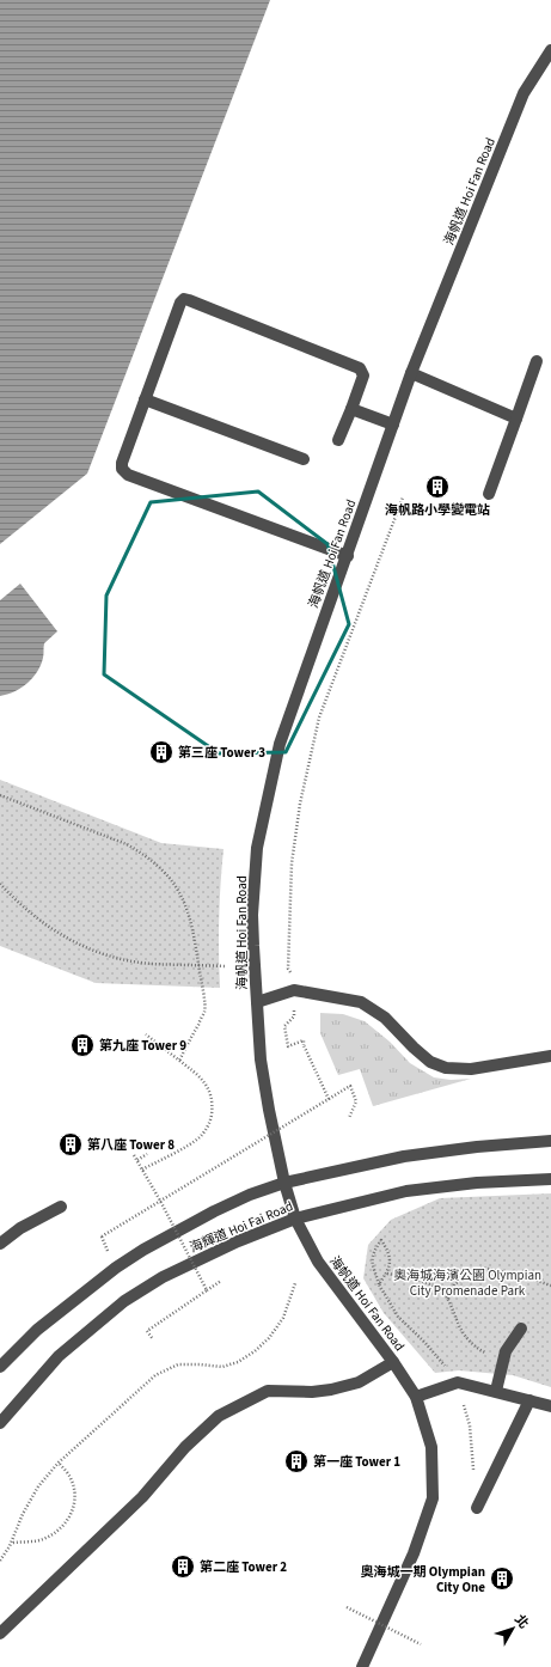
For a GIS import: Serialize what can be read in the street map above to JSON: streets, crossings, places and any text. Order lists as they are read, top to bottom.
{
  "streets": {
    "street": ["海帆道 Hoi Fan Road", "海輝道 Hoi Fai Road"]
  },
  "crossings": [
    ["海帆道 Hoi Fan Road", "海輝道 Hoi Fai Road"]
  ],
  "parks": ["奧海城海濱公園 Olympian City Promenade Park"],
  "places": {
    "building": [
      "海帆路小學變電站",
      "第三座 Tower 3",
      "第九座 Tower 9",
      "第八座 Tower 8",
      "第一座 Tower 1",
      "第二座 Tower 2",
      "奧海城一期 Olympian City One"
    ]
  },
  "north": "top right"
}
